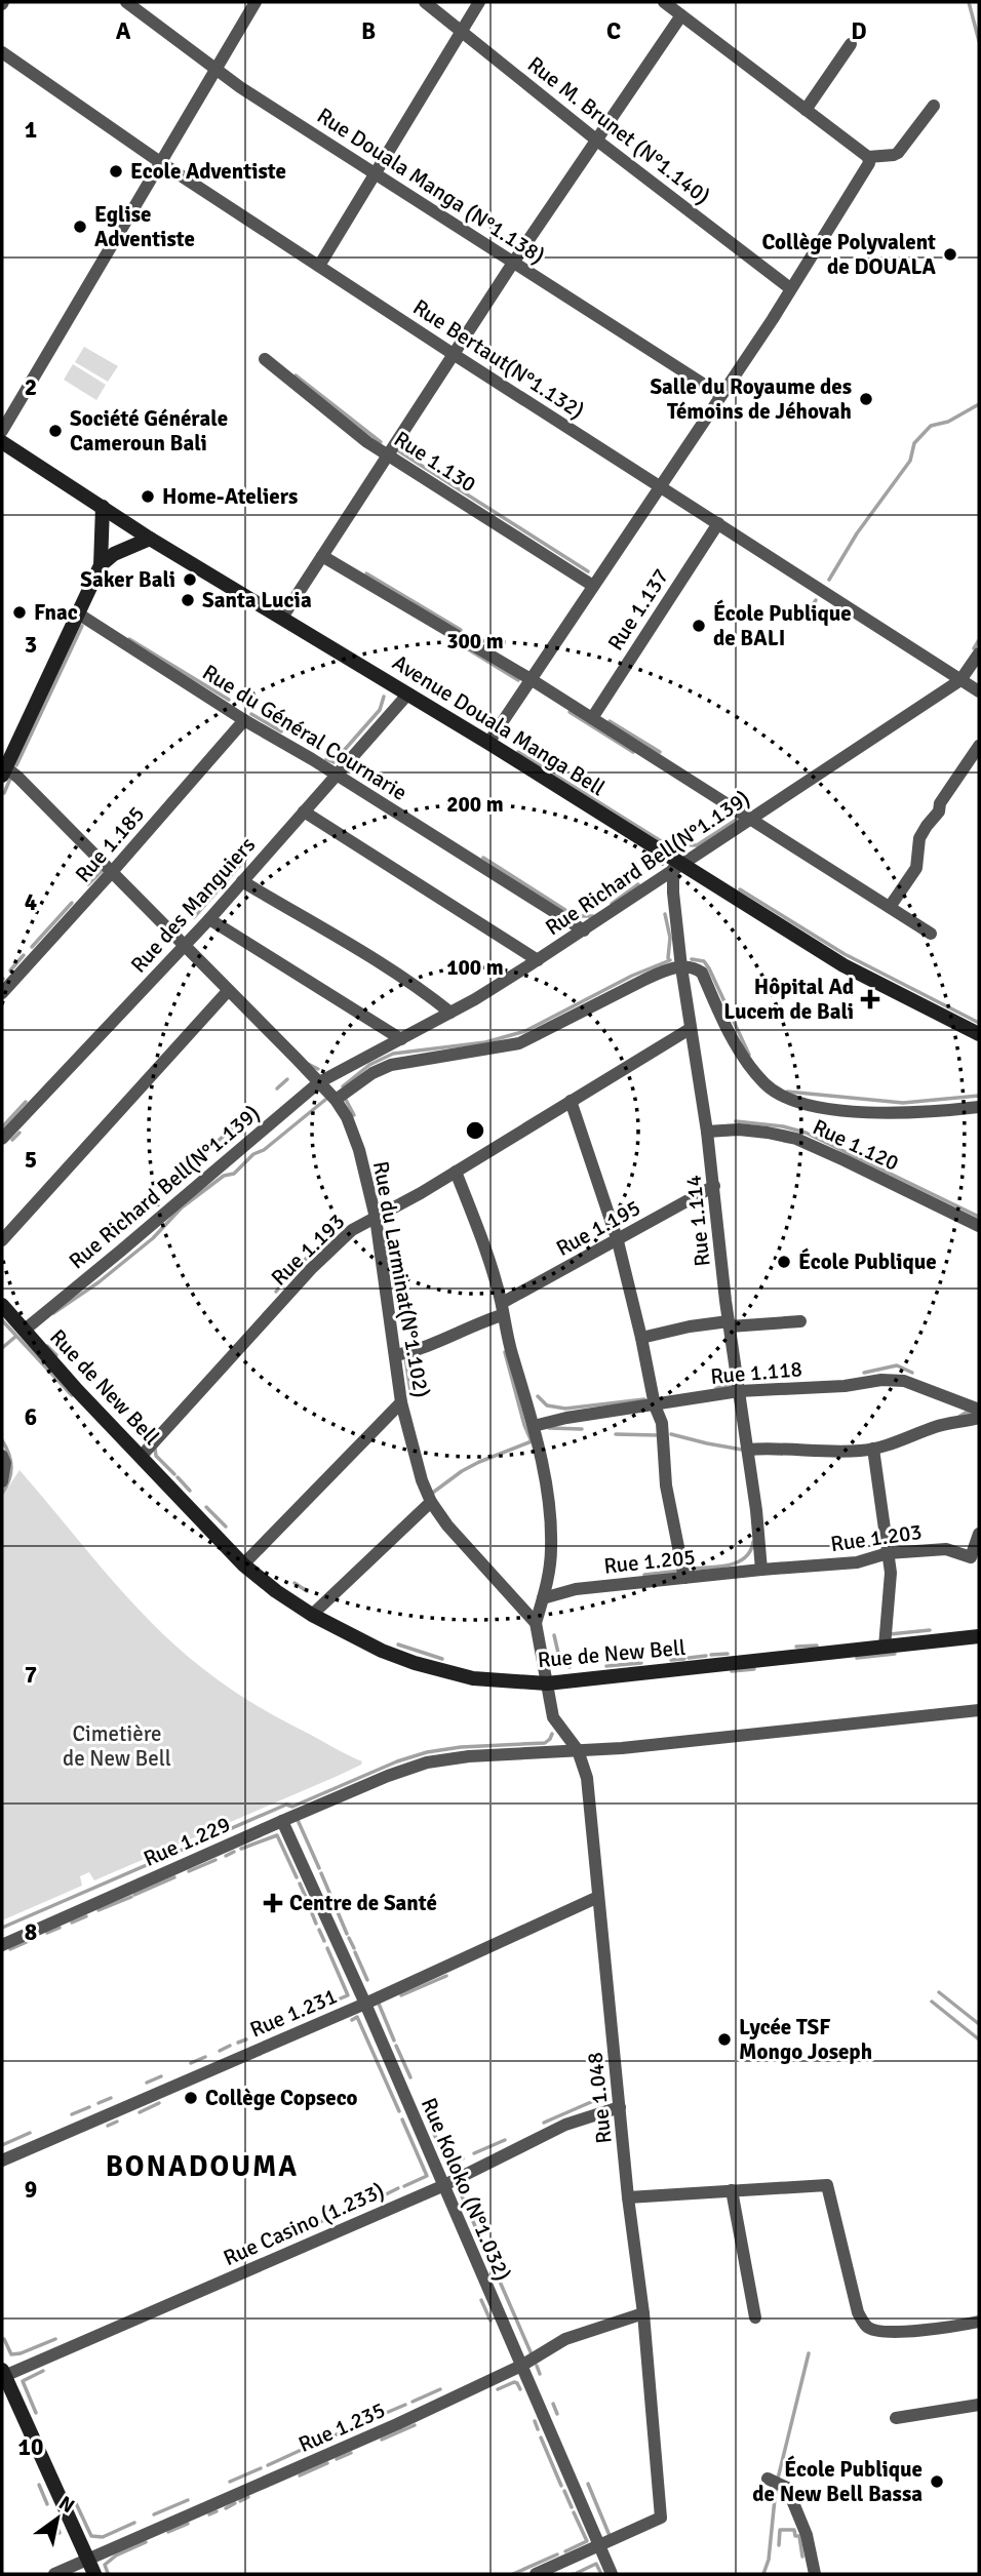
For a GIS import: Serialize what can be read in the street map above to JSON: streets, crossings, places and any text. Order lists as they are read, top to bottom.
{
  "streets": {
    "street": [
      "Rue M. Brunet (N°1.140)",
      "Rue Douala Manga (N°1.138)",
      "Rue Bertaut(N°1.132)",
      "Rue 1.130",
      "Rue 1.137",
      "Avenue Douala Manga Bell",
      "Rue du Général Cournarie",
      "Rue 1.185",
      "Rue Richard Bell(N°1.139)",
      "Rue des Manguiers",
      "Rue 1.120",
      "Rue 1.114",
      "Rue 1.195",
      "Rue 1.193",
      "Rue du Larminat(N°1.102)",
      "Rue 1.118",
      "Rue de New Bell",
      "Rue 1.203",
      "Rue 1.205",
      "Rue 1.229",
      "Rue 1.231",
      "Rue 1.048",
      "Rue Koloko (N°1.032)",
      "Rue Casino (1.233)",
      "Rue 1.235"
    ]
  },
  "crossings": [
    ["Rue Bertaut(N°1.132)", "Rue 1.137"],
    ["Rue Bertaut(N°1.132)", "Rue Richard Bell(N°1.139)"],
    ["Avenue Douala Manga Bell", "Rue Richard Bell(N°1.139)"],
    ["Avenue Douala Manga Bell", "Rue des Manguiers"],
    ["Avenue Douala Manga Bell", "Rue 1.114"],
    ["Rue du Général Cournarie", "Rue 1.185"],
    ["Rue du Général Cournarie", "Rue Richard Bell(N°1.139)"],
    ["Rue du Général Cournarie", "Rue des Manguiers"],
    ["Rue 1.185", "Rue du Larminat(N°1.102)"],
    ["Rue Richard Bell(N°1.139)", "Rue 1.114"],
    ["Rue Richard Bell(N°1.139)", "Rue du Larminat(N°1.102)"],
    ["Rue Richard Bell(N°1.139)", "Rue de New Bell"],
    ["Rue des Manguiers", "Rue du Larminat(N°1.102)"],
    ["Rue 1.120", "Rue 1.114"],
    ["Rue 1.114", "Rue 1.195"],
    ["Rue 1.114", "Rue 1.193"],
    ["Rue 1.114", "Rue 1.118"],
    ["Rue 1.114", "Rue 1.203"],
    ["Rue 1.114", "Rue 1.205"],
    ["Rue 1.195", "Rue du Larminat(N°1.102)"],
    ["Rue 1.193", "Rue du Larminat(N°1.102)"],
    ["Rue 1.193", "Rue de New Bell"],
    ["Rue de New Bell", "Rue 1.048"],
    ["Rue 1.203", "Rue 1.205"],
    ["Rue 1.229", "Rue 1.048"],
    ["Rue 1.229", "Rue Koloko (N°1.032)"],
    ["Rue 1.231", "Rue 1.048"],
    ["Rue 1.231", "Rue Koloko (N°1.032)"],
    ["Rue 1.048", "Rue Koloko (N°1.032)"],
    ["Rue 1.048", "Rue Casino (1.233)"],
    ["Rue 1.048", "Rue 1.235"],
    ["Rue Koloko (N°1.032)", "Rue Casino (1.233)"],
    ["Rue Koloko (N°1.032)", "Rue 1.235"]
  ],
  "districts": ["BONADOUMA"],
  "parks": ["Cimetière de New Bell"],
  "places": {
    "other": [
      "Ecole Adventiste",
      "Eglise Adventiste",
      "Collège Polyvalent de DOUALA",
      "Salle du Royaume des Témoins de Jéhovah",
      "Société Générale Cameroun Bali",
      "Home-Ateliers",
      "Saker Bali",
      "Santa Lucia",
      "Fnac",
      "École Publique de BALI",
      "École Publique",
      "Lycée TSF Mongo Joseph",
      "Collège Copseco",
      "École Publique de New Bell Bassa"
    ],
    "health": ["Hôpital Ad Lucem de Bali", "Centre de Santé"]
  },
  "north": "top right",
  "grid": {
    "columns": [
      "A",
      "B",
      "C",
      "D"
    ],
    "rows": [
      "1",
      "2",
      "3",
      "4",
      "5",
      "6",
      "7",
      "8",
      "9",
      "10"
    ]
  },
  "rings": ["300 m", "200 m", "100 m"]
}
